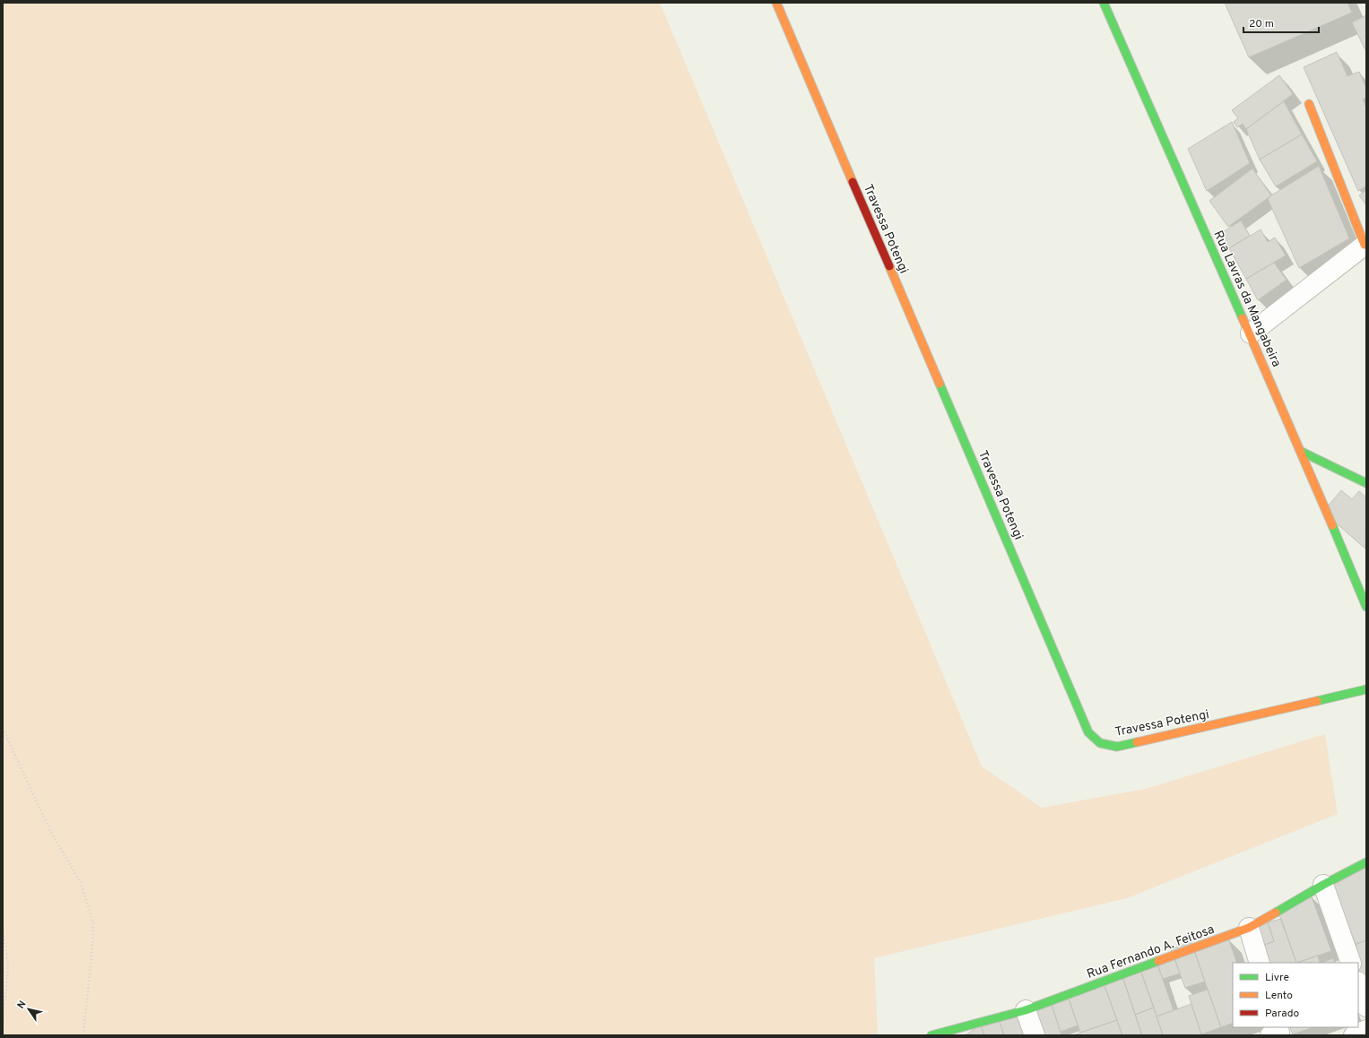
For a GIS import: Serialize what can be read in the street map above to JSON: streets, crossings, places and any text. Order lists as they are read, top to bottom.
{
  "streets": {
    "street": ["Travessa Potengi", "Rua Lavras da Mangabeira", "Rua Fernando A. Feitosa"]
  },
  "legend": ["Livre", "Lento", "Parado"],
  "scale_bar": "20 m",
  "north": "top left"
}
